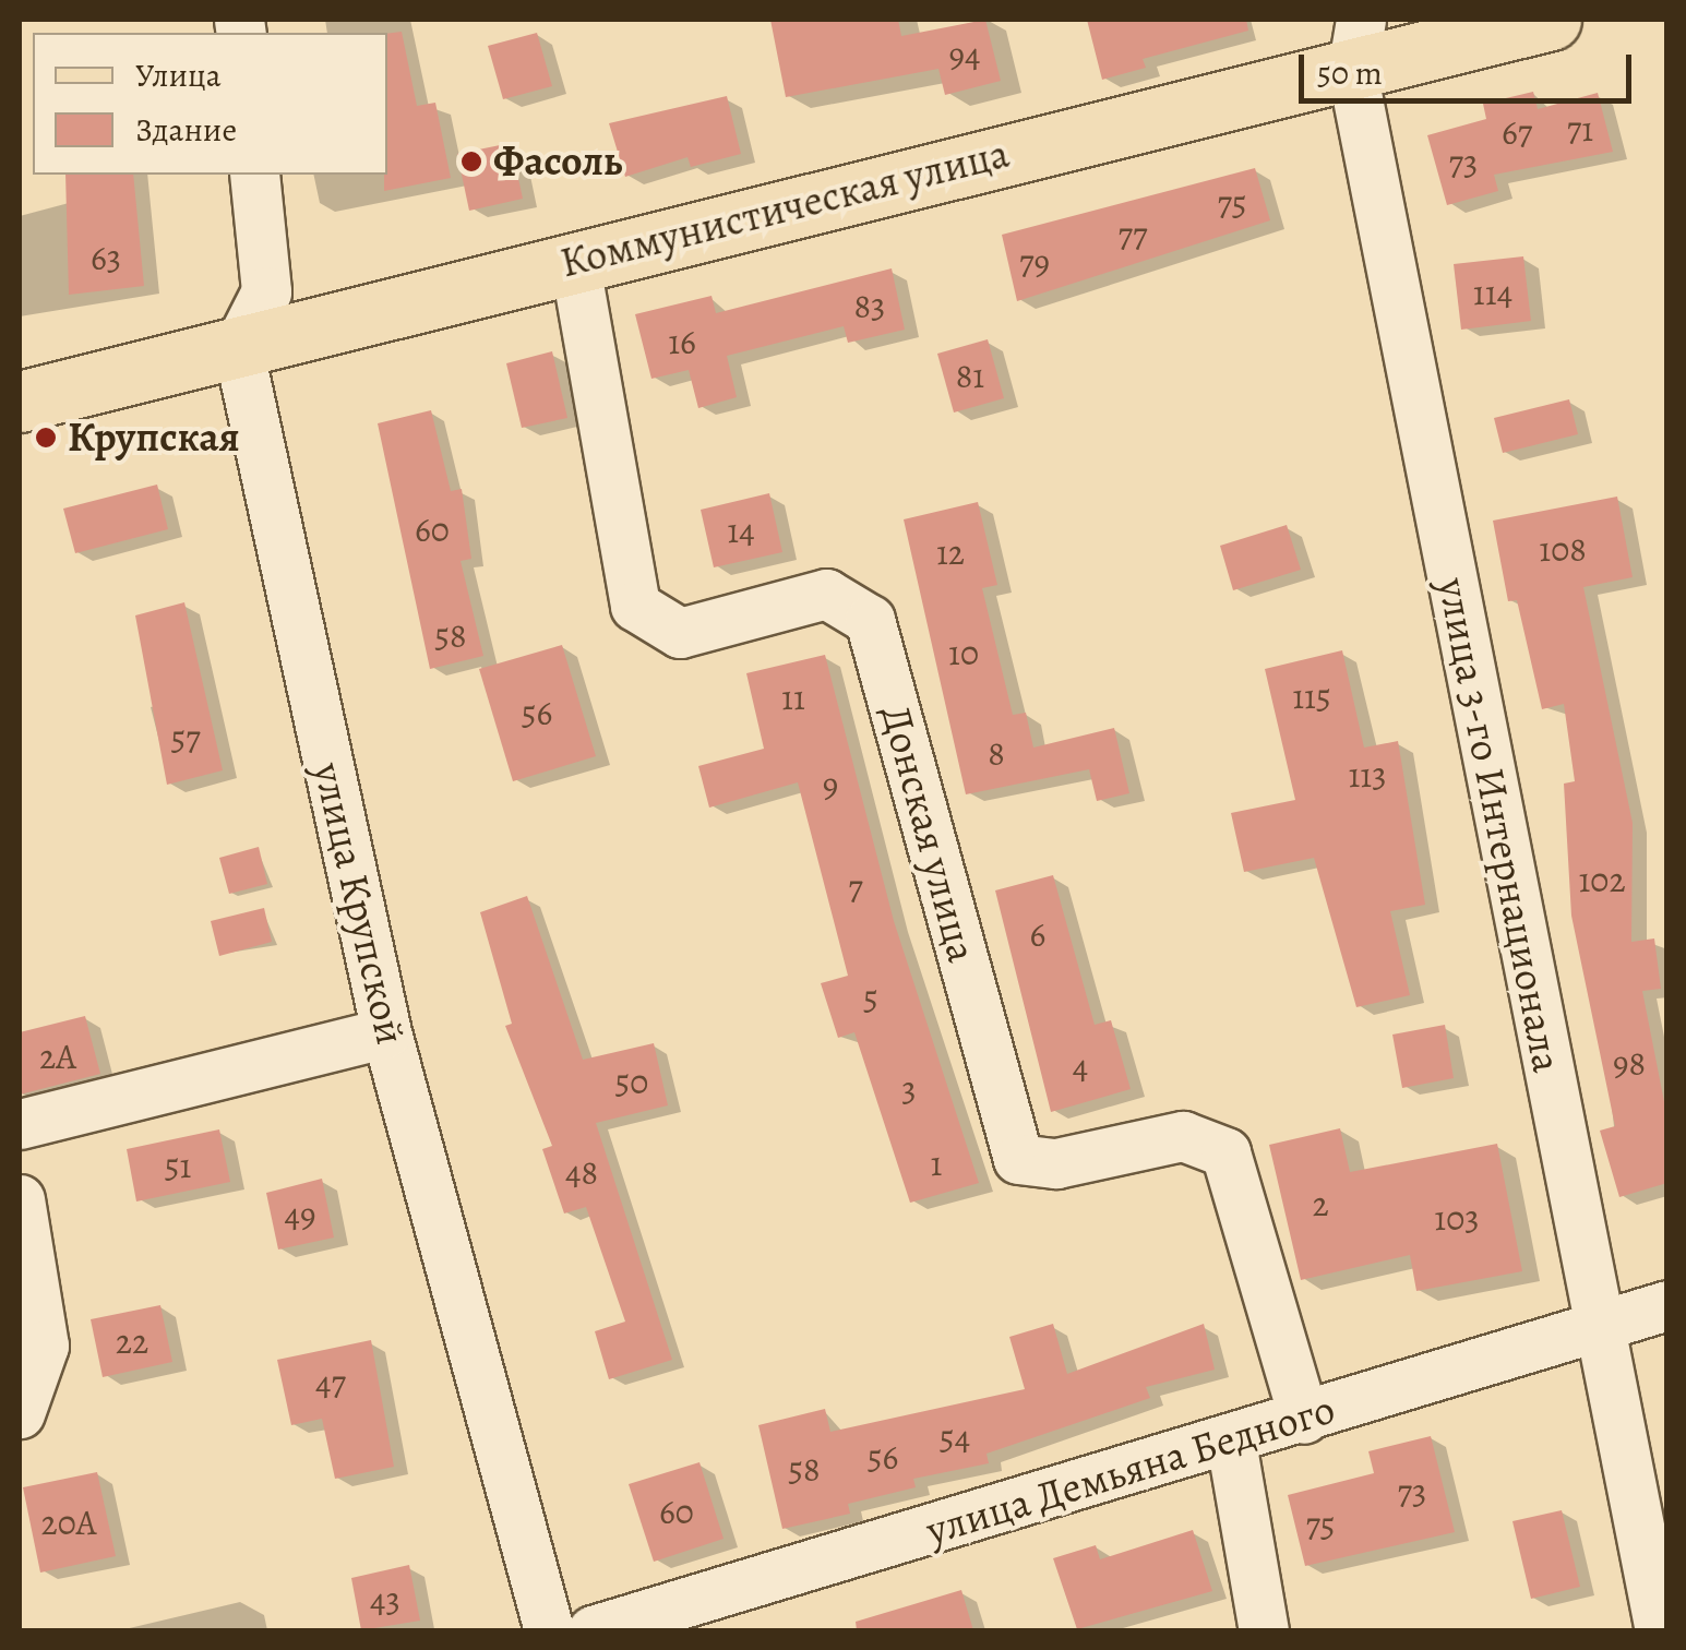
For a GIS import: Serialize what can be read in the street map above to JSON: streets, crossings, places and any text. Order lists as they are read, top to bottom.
{
  "streets": {
    "main road": ["Коммунистическая улица"],
    "street": [
      "улица 3-го Интернационала",
      "Донская улица",
      "улица Крупской",
      "улица Демьяна Бедного"
    ]
  },
  "crossings": [
    ["Коммунистическая улица", "улица 3-го Интернационала"],
    ["Коммунистическая улица", "Донская улица"],
    ["Коммунистическая улица", "улица Крупской"],
    ["улица 3-го Интернационала", "улица Демьяна Бедного"],
    ["Донская улица", "улица Демьяна Бедного"]
  ],
  "places": ["Фасоль", "Крупская"],
  "house_numbers": [
    "94",
    "71",
    "67",
    "73",
    "75",
    "77",
    "63",
    "79",
    "114",
    "83",
    "16",
    "81",
    "60",
    "14",
    "108",
    "12",
    "58",
    "10",
    "115",
    "11",
    "56",
    "57",
    "8",
    "113",
    "9",
    "102",
    "7",
    "6",
    "5",
    "2А",
    "98",
    "4",
    "50",
    "3",
    "1",
    "51",
    "48",
    "2",
    "49",
    "103",
    "22",
    "47",
    "54",
    "56",
    "58",
    "73",
    "60",
    "20А",
    "75",
    "43"
  ],
  "legend": ["Улица", "Здание"],
  "scale_bar": "50 m"
}
